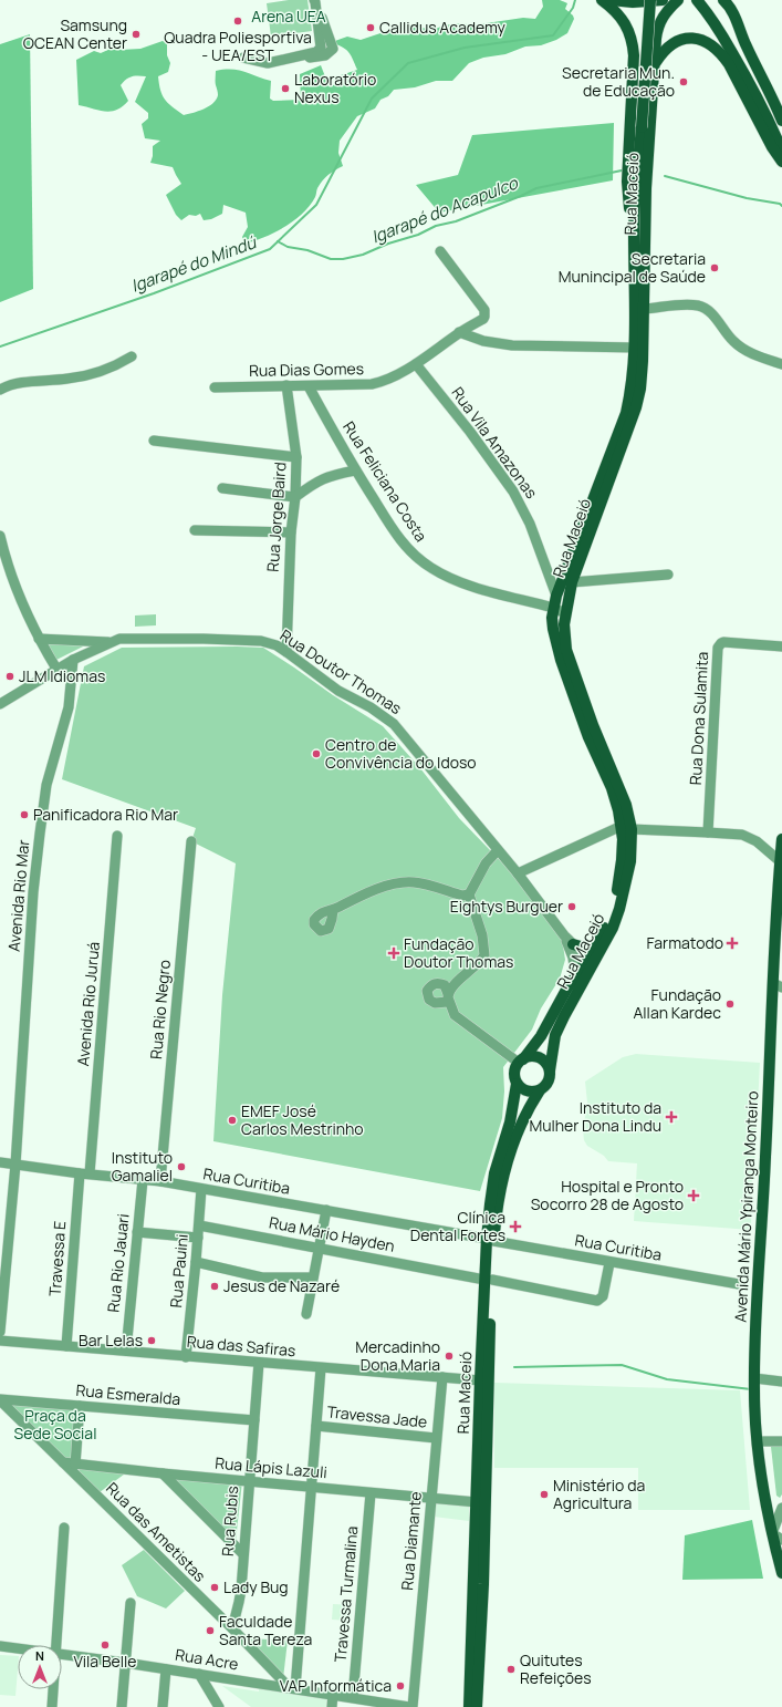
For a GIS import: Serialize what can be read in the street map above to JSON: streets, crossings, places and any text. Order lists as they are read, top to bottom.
{
  "streets": {
    "main road": ["Rua Maceió", "Avenida Mário Ypiranga Monteiro"],
    "street": [
      "Rua Dias Gomes",
      "Rua Vila Amazonas",
      "Rua Feliciana Costa",
      "Rua Jorge Baird",
      "Rua Doutor Thomas",
      "Rua Dona Sulamita",
      "Avenida Rio Mar",
      "Avenida Rio Juruá",
      "Rua Rio Negro",
      "Rua Curitiba",
      "Rua Mário Hayden",
      "Travessa E",
      "Rua Rio Jauari",
      "Rua Pauini",
      "Rua das Safiras",
      "Rua Esmeralda",
      "Travessa Jade",
      "Rua Lápis Lazuli",
      "Rua Rubis",
      "Rua das Ametistas",
      "Rua Diamante",
      "Travessa Turmalina",
      "Rua Acre"
    ]
  },
  "crossings": [
    ["Rua Maceió", "Rua Vila Amazonas"],
    ["Rua Maceió", "Rua Feliciana Costa"],
    ["Rua Maceió", "Rua Doutor Thomas"],
    ["Rua Maceió", "Rua Curitiba"],
    ["Rua Maceió", "Rua Mário Hayden"],
    ["Rua Maceió", "Rua das Safiras"],
    ["Rua Maceió", "Rua Lápis Lazuli"],
    ["Rua Dias Gomes", "Rua Vila Amazonas"],
    ["Rua Dias Gomes", "Rua Feliciana Costa"],
    ["Rua Dias Gomes", "Rua Jorge Baird"],
    ["Rua Jorge Baird", "Rua Doutor Thomas"],
    ["Rua Doutor Thomas", "Avenida Rio Mar"],
    ["Avenida Rio Mar", "Rua Curitiba"],
    ["Avenida Rio Juruá", "Rua Curitiba"],
    ["Avenida Rio Juruá", "Travessa E"],
    ["Rua Rio Negro", "Rua Curitiba"],
    ["Rua Curitiba", "Rua Mário Hayden"],
    ["Rua Curitiba", "Travessa E"],
    ["Rua Curitiba", "Rua Rio Jauari"],
    ["Rua Curitiba", "Rua Pauini"],
    ["Rua Mário Hayden", "Rua Pauini"],
    ["Travessa E", "Rua das Safiras"],
    ["Rua Rio Jauari", "Rua das Safiras"],
    ["Rua Pauini", "Rua das Safiras"],
    ["Rua das Safiras", "Rua Rubis"],
    ["Rua das Safiras", "Rua Diamante"],
    ["Rua Esmeralda", "Rua Rubis"],
    ["Rua Esmeralda", "Rua das Ametistas"],
    ["Travessa Jade", "Rua Diamante"],
    ["Rua Lápis Lazuli", "Rua Rubis"],
    ["Rua Lápis Lazuli", "Rua das Ametistas"],
    ["Rua Lápis Lazuli", "Rua Diamante"],
    ["Rua Lápis Lazuli", "Travessa Turmalina"],
    ["Rua Rubis", "Rua das Ametistas"],
    ["Rua das Ametistas", "Rua Acre"],
    ["Travessa Turmalina", "Rua Acre"]
  ],
  "water": ["Igarapé do Acapulco", "Igarapé do Mindú"],
  "parks": ["Arena UEA", "Praça da Sede Social"],
  "places": {
    "other": [
      "Quadra Poliesportiva - UEA/EST",
      "Callidus Academy",
      "Samsung OCEAN Center",
      "Secretaria Mun. de Educação",
      "Laboratório Nexus",
      "Secretaria Munincipal de Saúde",
      "JLM Idiomas",
      "Centro de Convivência do Idoso",
      "Panificadora Rio Mar",
      "Eightys Burguer",
      "Fundação Allan Kardec",
      "EMEF José Carlos Mestrinho",
      "Instituto Gamaliel",
      "Jesus de Nazaré",
      "Bar Lelas",
      "Mercadinho Dona Maria",
      "Ministério da Agricultura",
      "Lady Bug",
      "Faculdade Santa Tereza",
      "Vila Belle",
      "Quitutes Refeições",
      "VAP Informática"
    ],
    "health": [
      "Farmatodo",
      "Fundação Doutor Thomas",
      "Instituto da Mulher Dona Lindu",
      "Hospital e Pronto Socorro 28 de Agosto",
      "Clínica Dental Fortes"
    ]
  },
  "north": "top"
}
